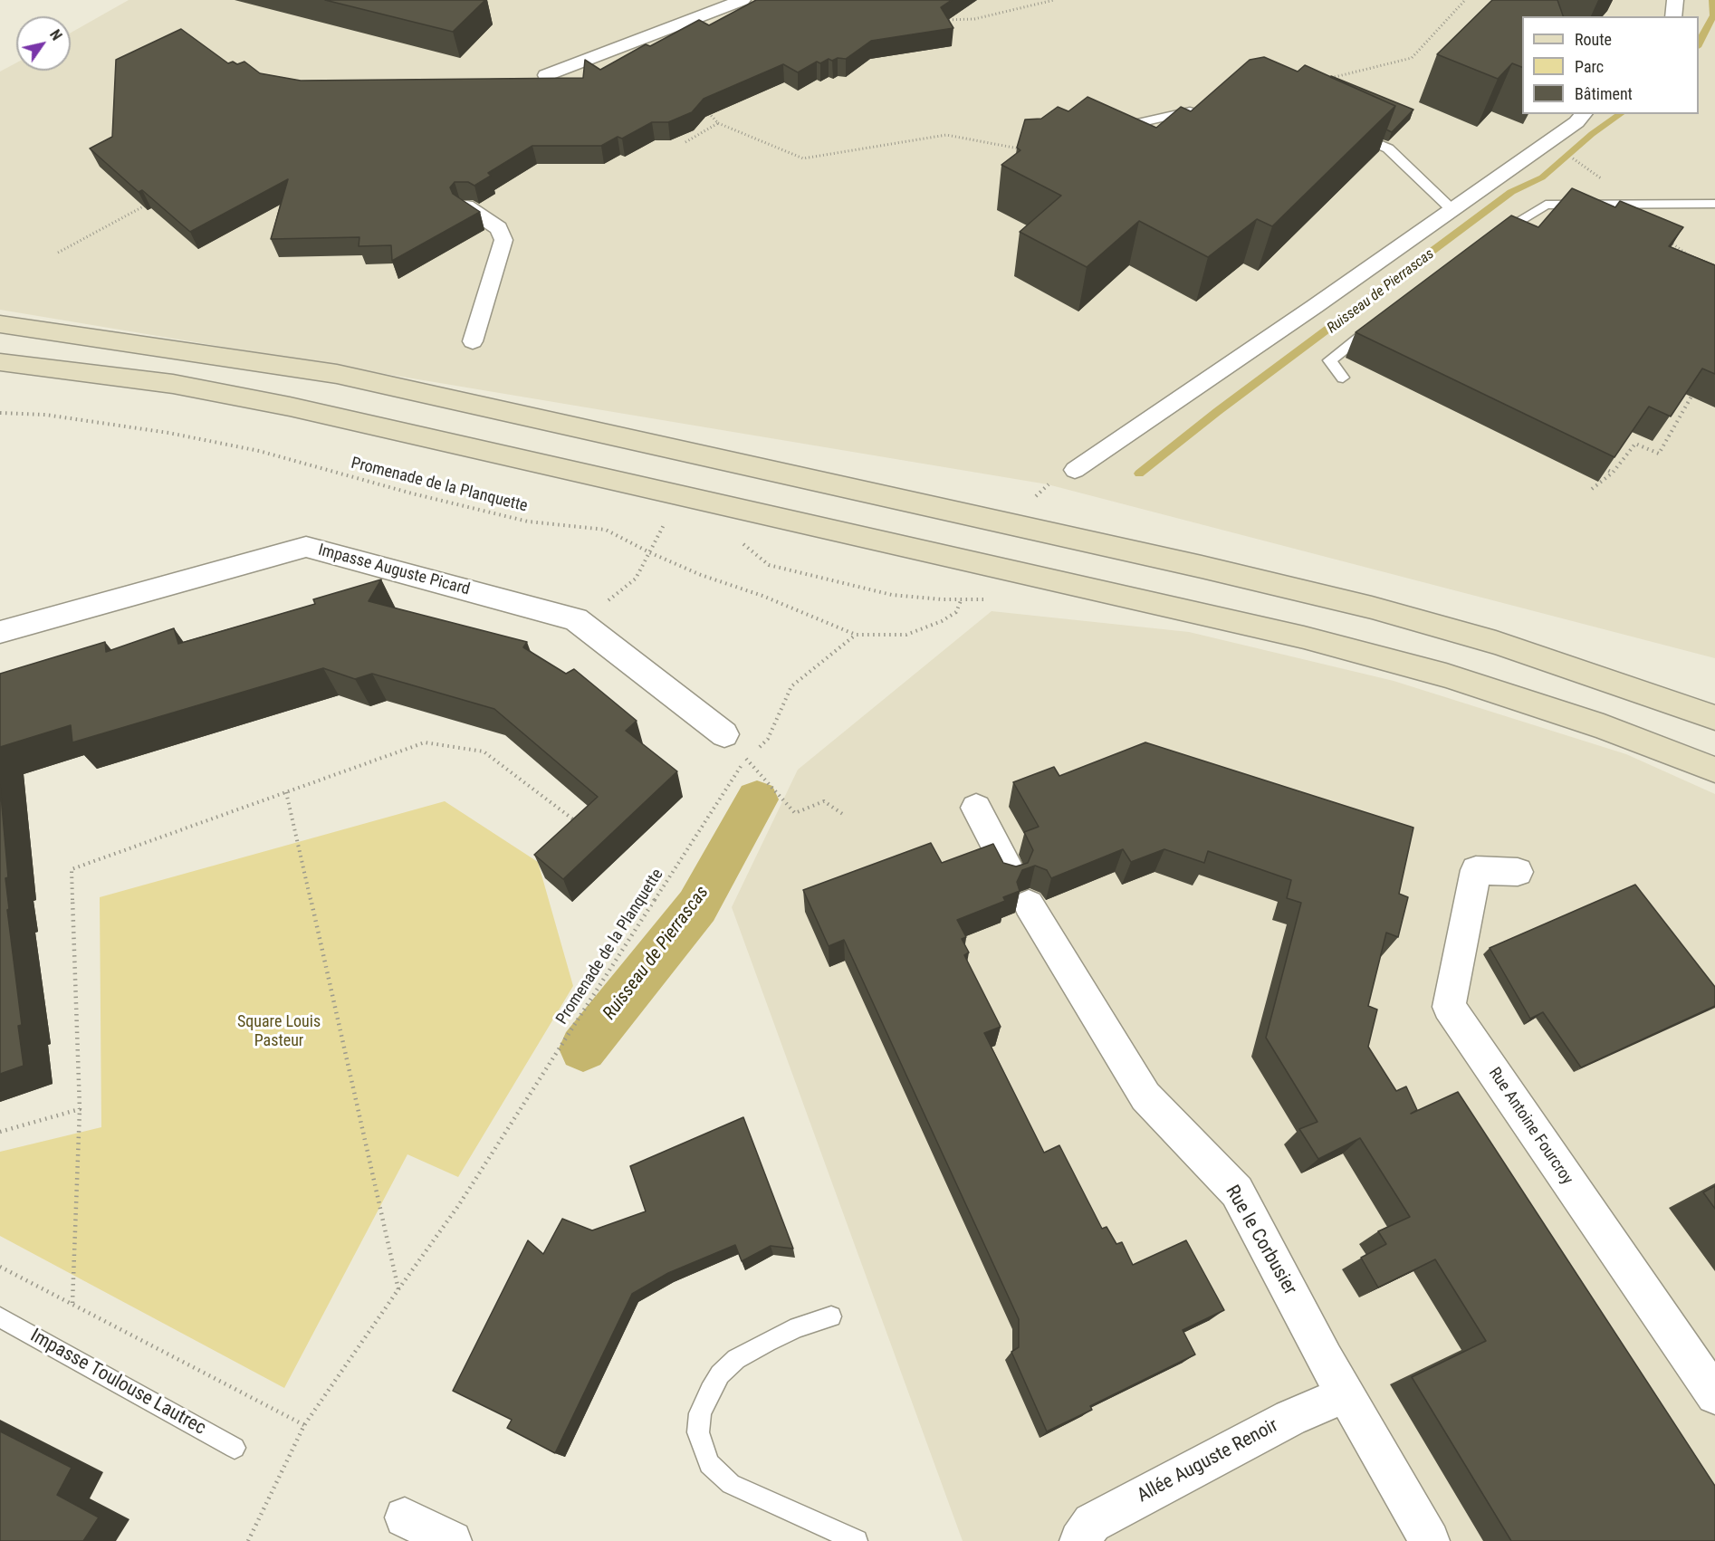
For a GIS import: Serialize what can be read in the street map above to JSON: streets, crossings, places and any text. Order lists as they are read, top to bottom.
{
  "streets": {
    "street": [
      "Impasse Auguste Picard",
      "Rue Antoine Fourcroy",
      "Rue le Corbusier",
      "Allée Auguste Renoir"
    ],
    "lane": ["Impasse Toulouse Lautrec"],
    "path": ["Promenade de la Planquette"]
  },
  "crossings": [
    ["Rue le Corbusier", "Allée Auguste Renoir"]
  ],
  "water": ["Ruisseau de Pierrascas"],
  "parks": ["Square Louis Pasteur"],
  "legend": ["Route", "Parc", "Bâtiment"],
  "north": "top right"
}
